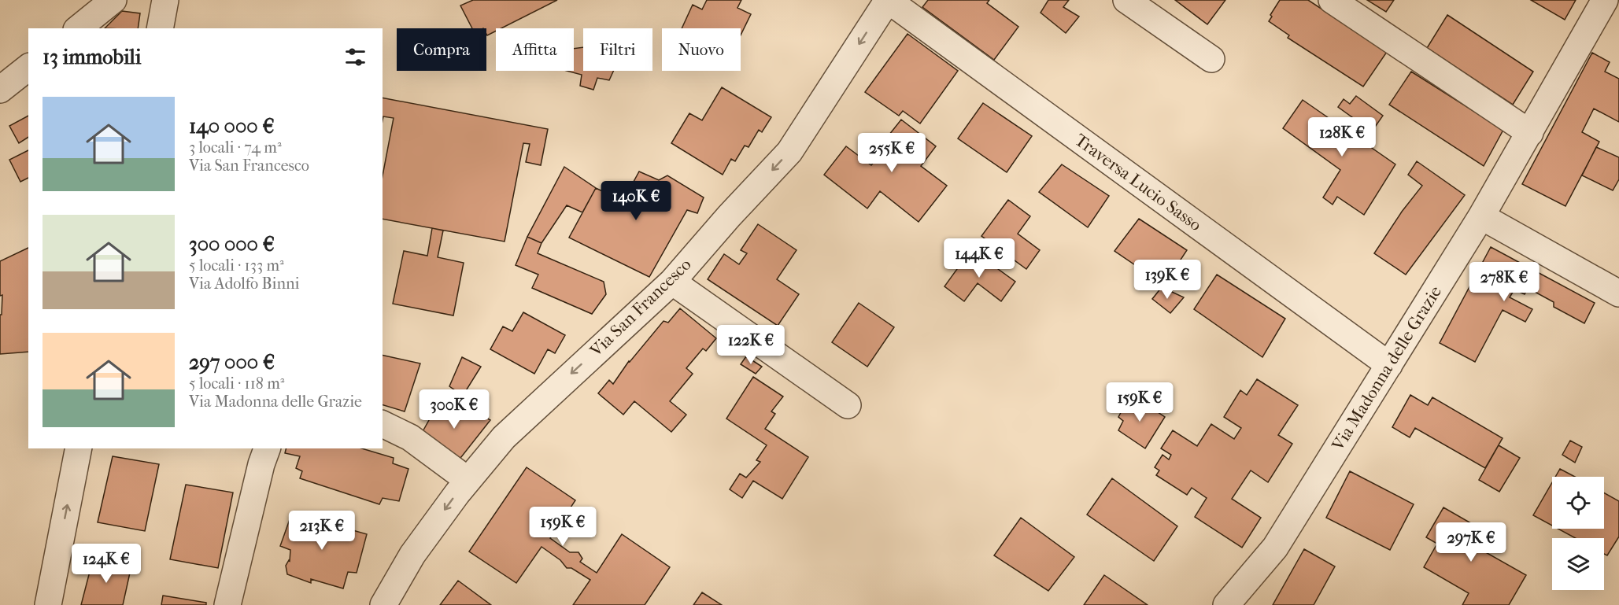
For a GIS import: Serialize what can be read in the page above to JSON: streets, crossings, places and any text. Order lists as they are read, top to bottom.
{
  "streets": {
    "street": ["Traversa Lucio Sasso", "Via San Francesco", "Via Madonna delle Grazie"]
  },
  "crossings": [
    ["Traversa Lucio Sasso", "Via San Francesco"],
    ["Traversa Lucio Sasso", "Via Madonna delle Grazie"]
  ],
  "one_way": ["Via San Francesco"],
  "page": {
    "chip": [
      "Compra",
      "Affitta",
      "Filtri",
      "Nuovo"
    ],
    "heading": "13 immobili",
    "list": [
      {
        "name": "140 000 €",
        "note": "3 locali · 74 m² · Via San Francesco"
      },
      {
        "name": "300 000 €",
        "note": "5 locali · 133 m² · Via Adolfo Binni"
      },
      {
        "name": "297 000 €",
        "note": "5 locali · 118 m² · Via Madonna delle Grazie"
      }
    ],
    "price": [
      "128K €",
      "255K €",
      "140K €",
      "144K €",
      "139K €",
      "278K €",
      "122K €",
      "159K €",
      "300K €",
      "159K €",
      "213K €",
      "297K €",
      "124K €"
    ]
  }
}
